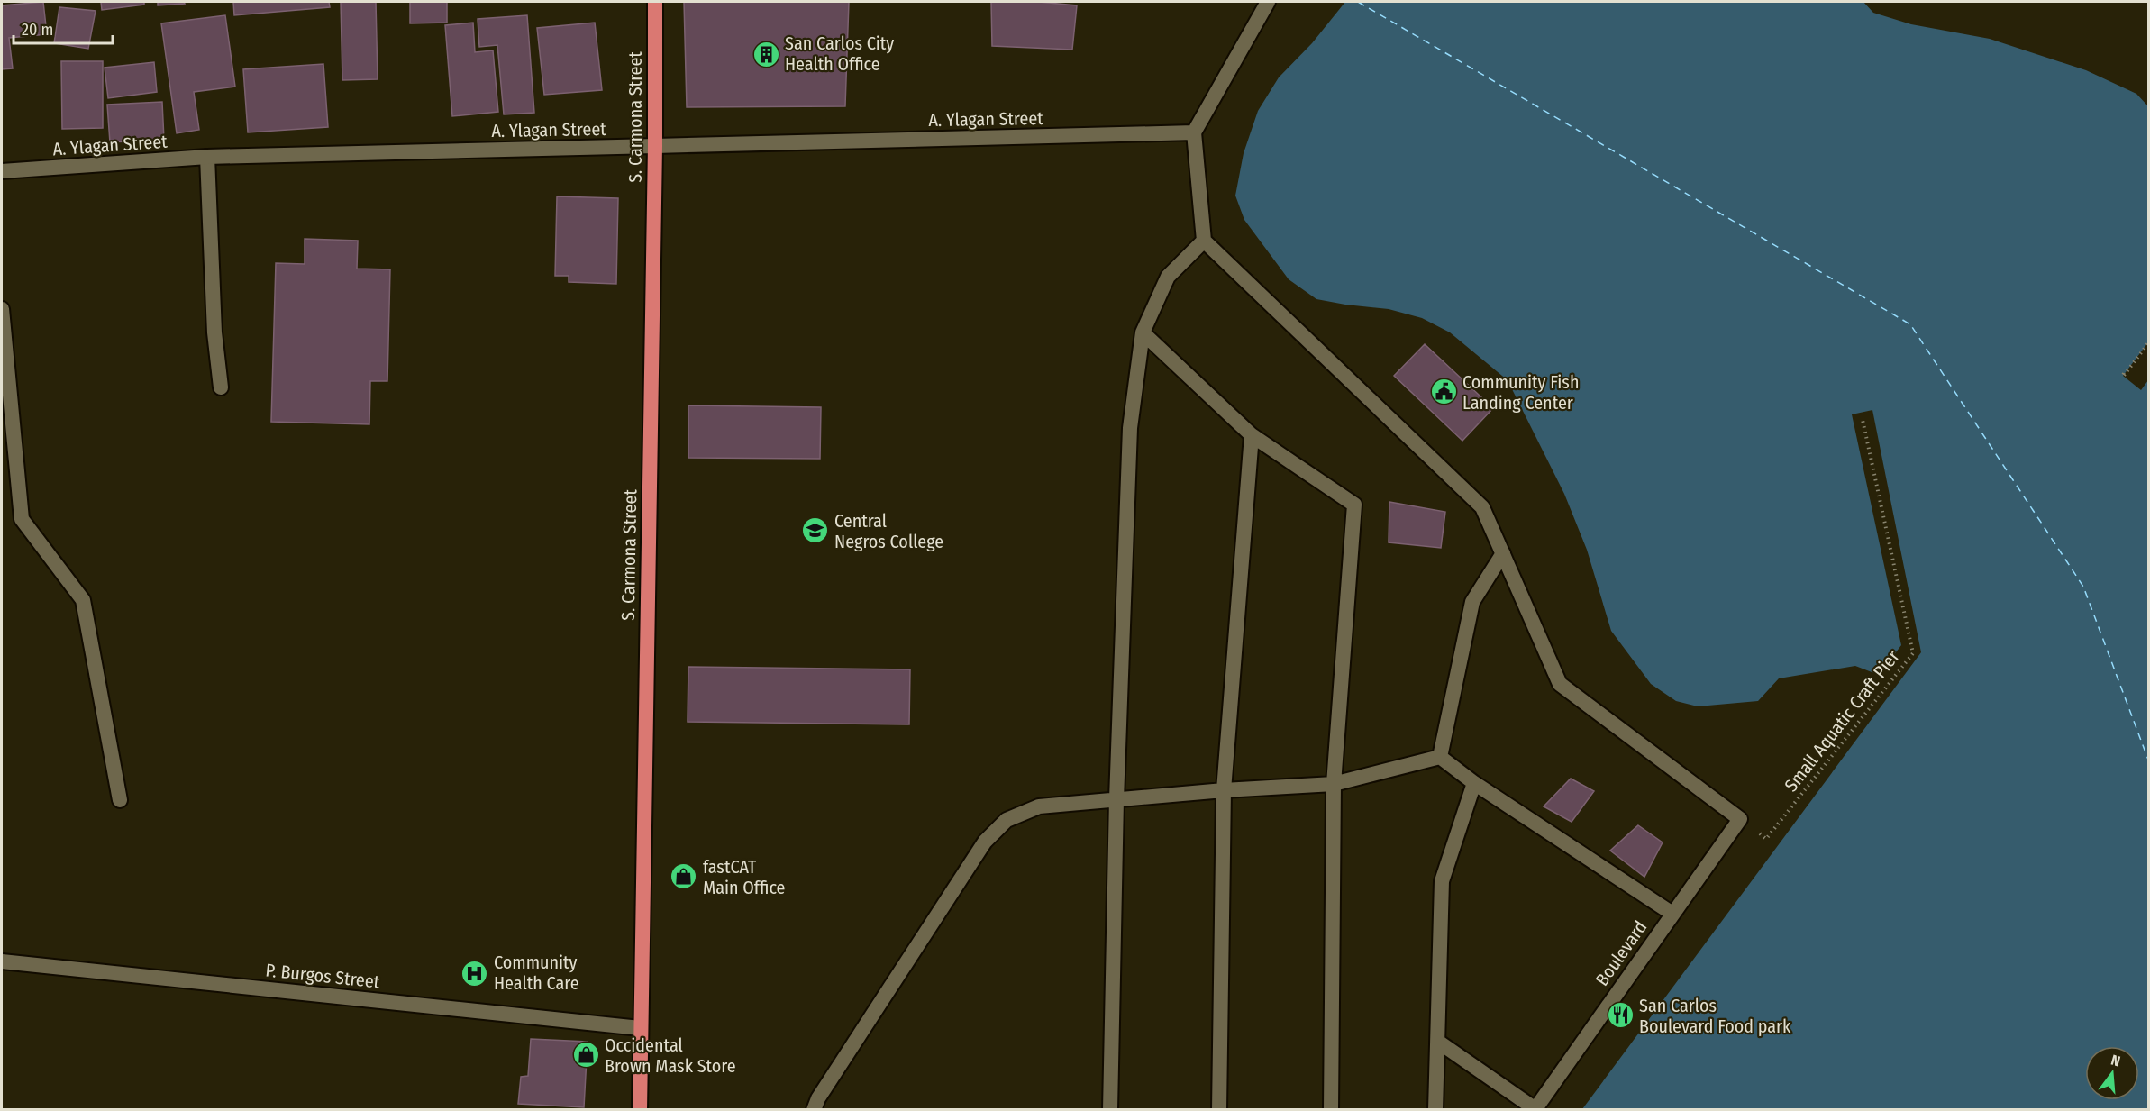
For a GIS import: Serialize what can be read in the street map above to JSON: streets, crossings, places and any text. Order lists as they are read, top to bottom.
{
  "streets": {
    "highway": ["S. Carmona Street"],
    "street": ["A. Ylagan Street", "Boulevard", "P. Burgos Street"],
    "path": ["Small Aquatic Craft Pier"]
  },
  "crossings": [
    ["S. Carmona Street", "A. Ylagan Street"],
    ["S. Carmona Street", "P. Burgos Street"],
    ["Small Aquatic Craft Pier", "Boulevard"]
  ],
  "places": {
    "building": ["San Carlos City Health Office"],
    "public building": ["Community Fish Landing Center"],
    "school or university": ["Central Negros College"],
    "shop": ["fastCAT Main Office", "Occidental Brown Mask Store"],
    "hospital": ["Community Health Care"],
    "restaurant": ["San Carlos Boulevard Food park"]
  },
  "scale_bar": "20 m",
  "north": "top"
}
